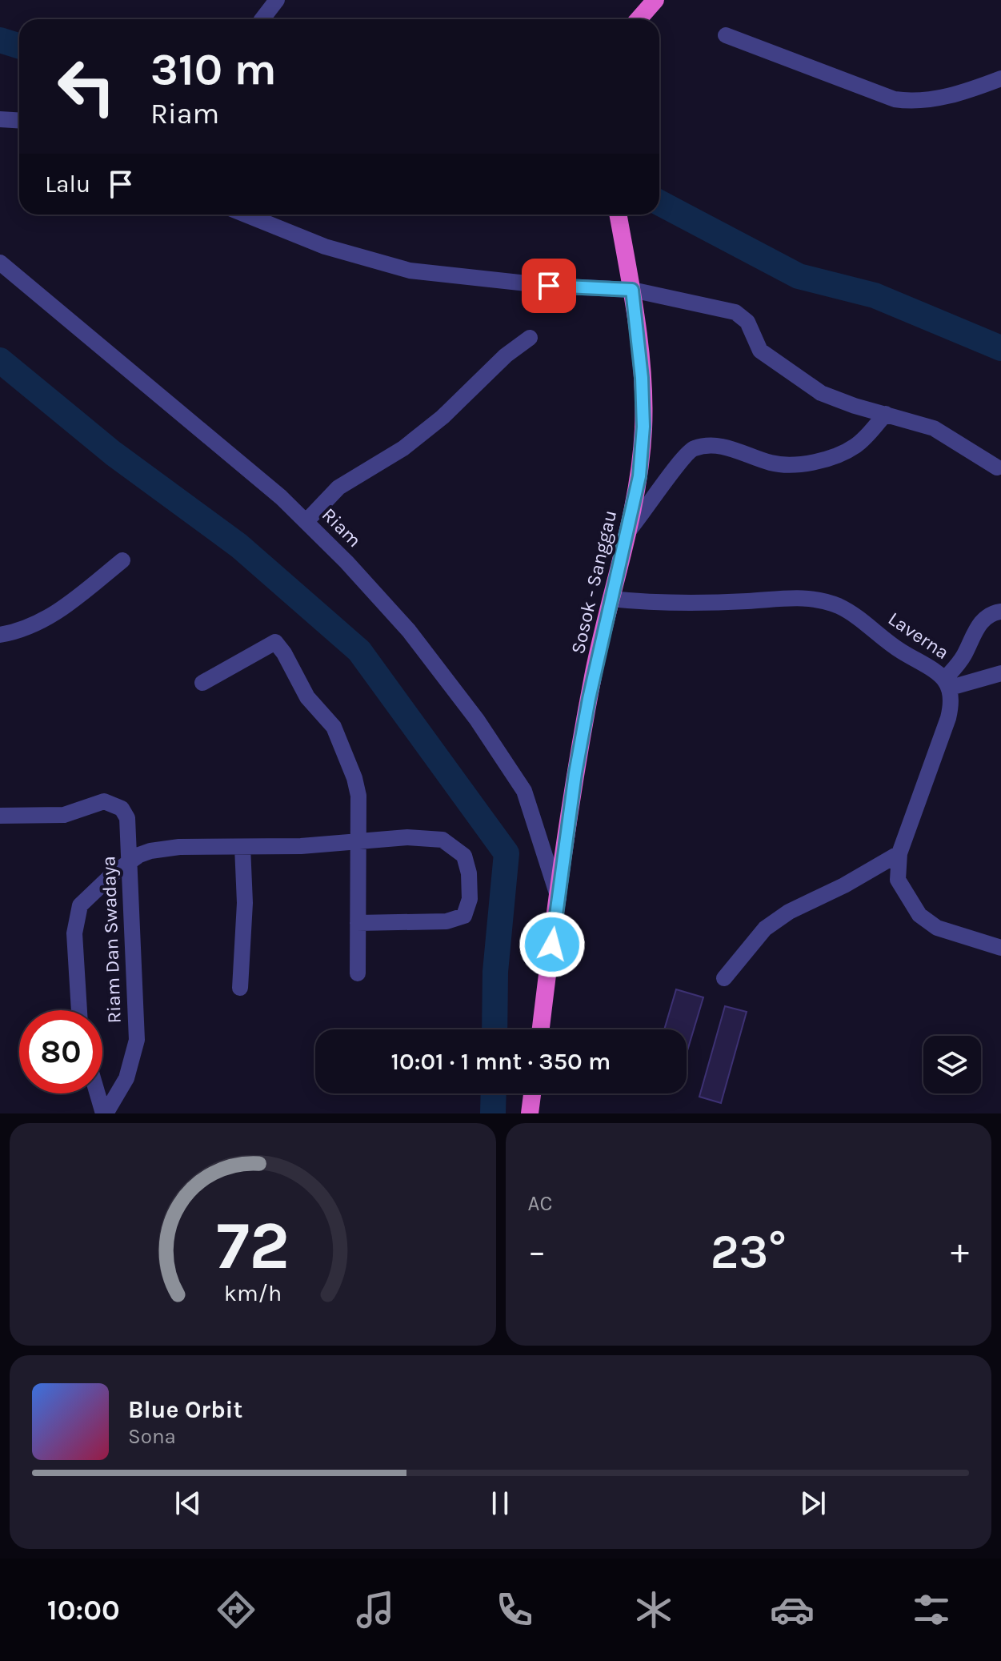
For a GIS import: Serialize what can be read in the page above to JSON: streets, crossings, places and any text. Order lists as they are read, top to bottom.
{
  "streets": {
    "highway": ["Sosok - Sanggau"],
    "street": ["Riam", "Laverna", "Riam Dan Swadaya"]
  },
  "crossings": [
    ["Riam", "Sosok - Sanggau"],
    ["Sosok - Sanggau", "Laverna"]
  ],
  "page": {
    "turn": ["310 m", "Riam"],
    "then": "Lalu",
    "limit": "80",
    "trip": "10:01 · 1 mnt · 350 m",
    "tile": "AC",
    "heat": ["−", "23°", "+"],
    "song": ["Blue Orbit", "Sona"],
    "tabs": "10:00",
    "gauge": ["72", "km/h"]
  }
}
